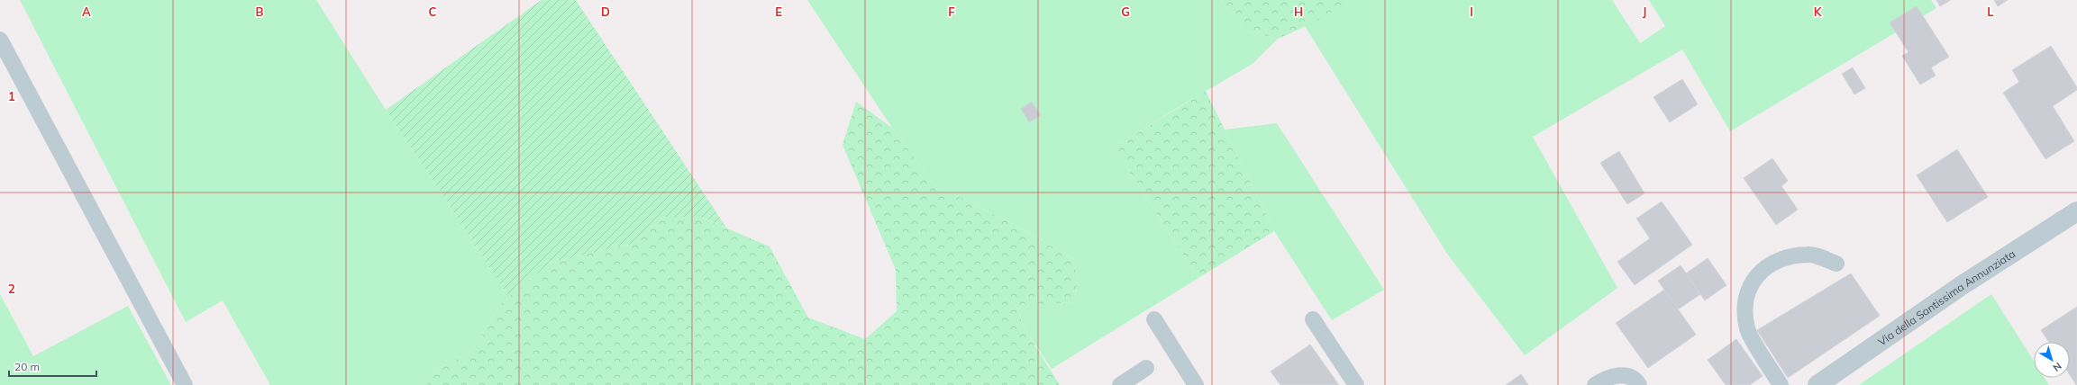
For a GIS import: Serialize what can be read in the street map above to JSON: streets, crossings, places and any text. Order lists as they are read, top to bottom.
{
  "streets": {
    "street": ["Via della Santissima Annunziata"]
  },
  "scale_bar": "20 m",
  "north": "bottom right",
  "grid": {
    "columns": [
      "A",
      "B",
      "C",
      "D",
      "E",
      "F",
      "G",
      "H",
      "I",
      "J",
      "K",
      "L"
    ],
    "rows": ["1", "2"]
  }
}
